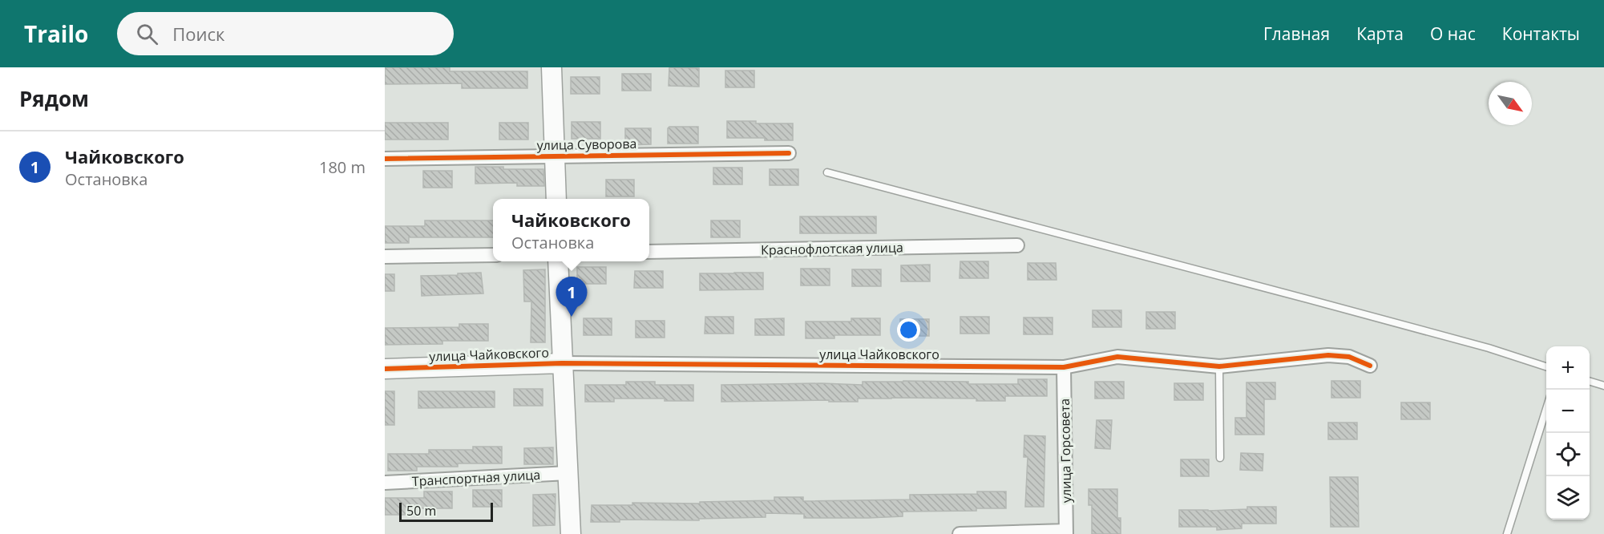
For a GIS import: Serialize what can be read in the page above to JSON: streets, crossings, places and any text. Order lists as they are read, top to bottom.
{
  "streets": {
    "street": [
      "улица Суворова",
      "Краснофлотская улица",
      "улица Чайковского",
      "улица Горсовета",
      "Транспортная улица"
    ]
  },
  "crossings": [
    ["улица Чайковского", "улица Горсовета"]
  ],
  "scale_bar": "50 m",
  "north": "bottom right",
  "page": {
    "header": "Trailo",
    "search": "Поиск",
    "nav": [
      "Главная",
      "Карта",
      "О нас",
      "Контакты"
    ],
    "heading": "Рядом",
    "list": [
      {
        "mark": "1",
        "name": "Чайковского",
        "note": "Остановка",
        "value": "180 m"
      }
    ],
    "popup": ["Чайковского", "Остановка"],
    "pins": "1",
    "map_buttons": ["+", "−"],
    "scale": "50 m"
  }
}
